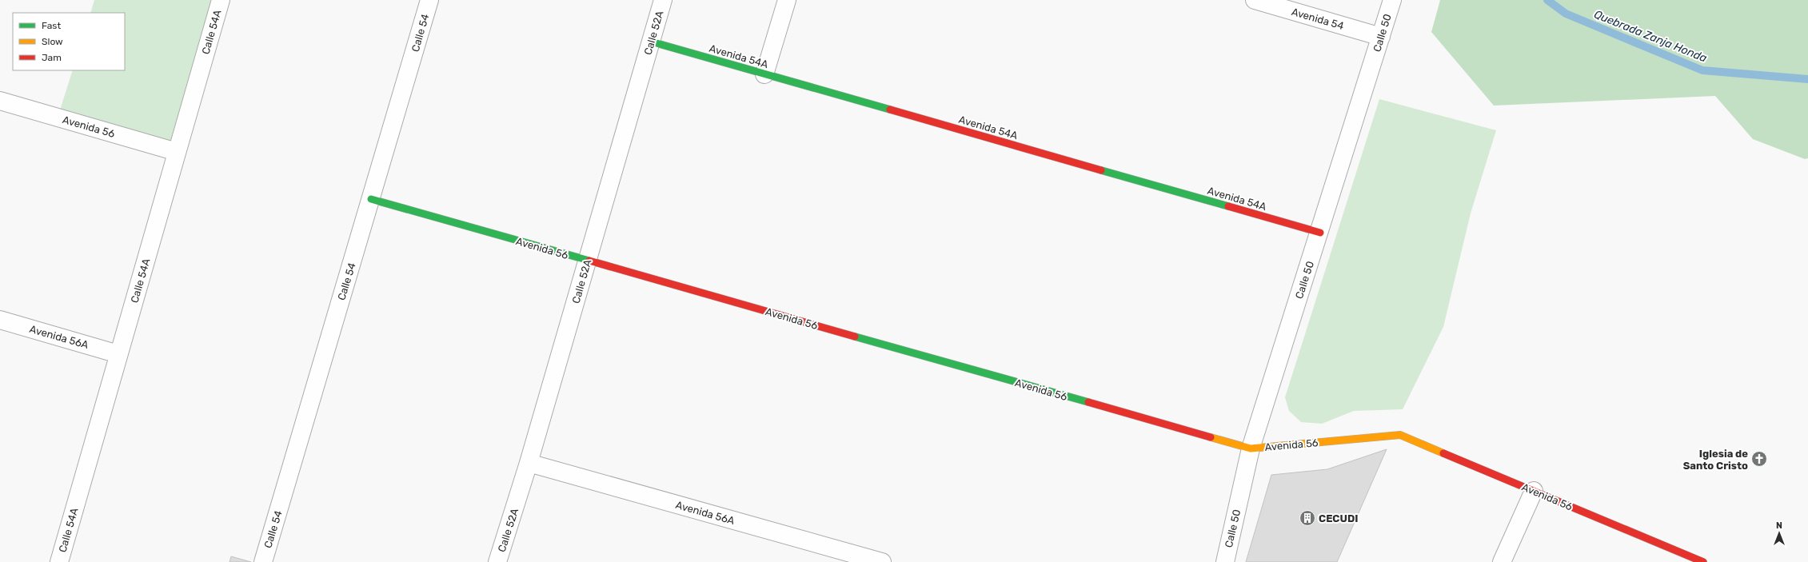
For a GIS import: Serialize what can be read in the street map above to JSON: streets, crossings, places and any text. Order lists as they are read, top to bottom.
{
  "streets": {
    "street": [
      "Avenida 54",
      "Calle 54A",
      "Calle 54",
      "Calle 52A",
      "Calle 50",
      "Avenida 54A",
      "Avenida 56",
      "Avenida 56A"
    ]
  },
  "crossings": [
    ["Avenida 54", "Calle 50"],
    ["Calle 54A", "Avenida 56"],
    ["Calle 54A", "Avenida 56A"],
    ["Calle 54", "Avenida 56"],
    ["Calle 52A", "Avenida 54A"],
    ["Calle 52A", "Avenida 56"],
    ["Calle 52A", "Avenida 56A"],
    ["Calle 50", "Avenida 54A"],
    ["Calle 50", "Avenida 56"]
  ],
  "water": ["Quebrada Zanja Honda"],
  "places": {
    "church": ["Iglesia de Santo Cristo"],
    "building": ["CECUDI"]
  },
  "legend": ["Fast", "Slow", "Jam"],
  "north": "top"
}
